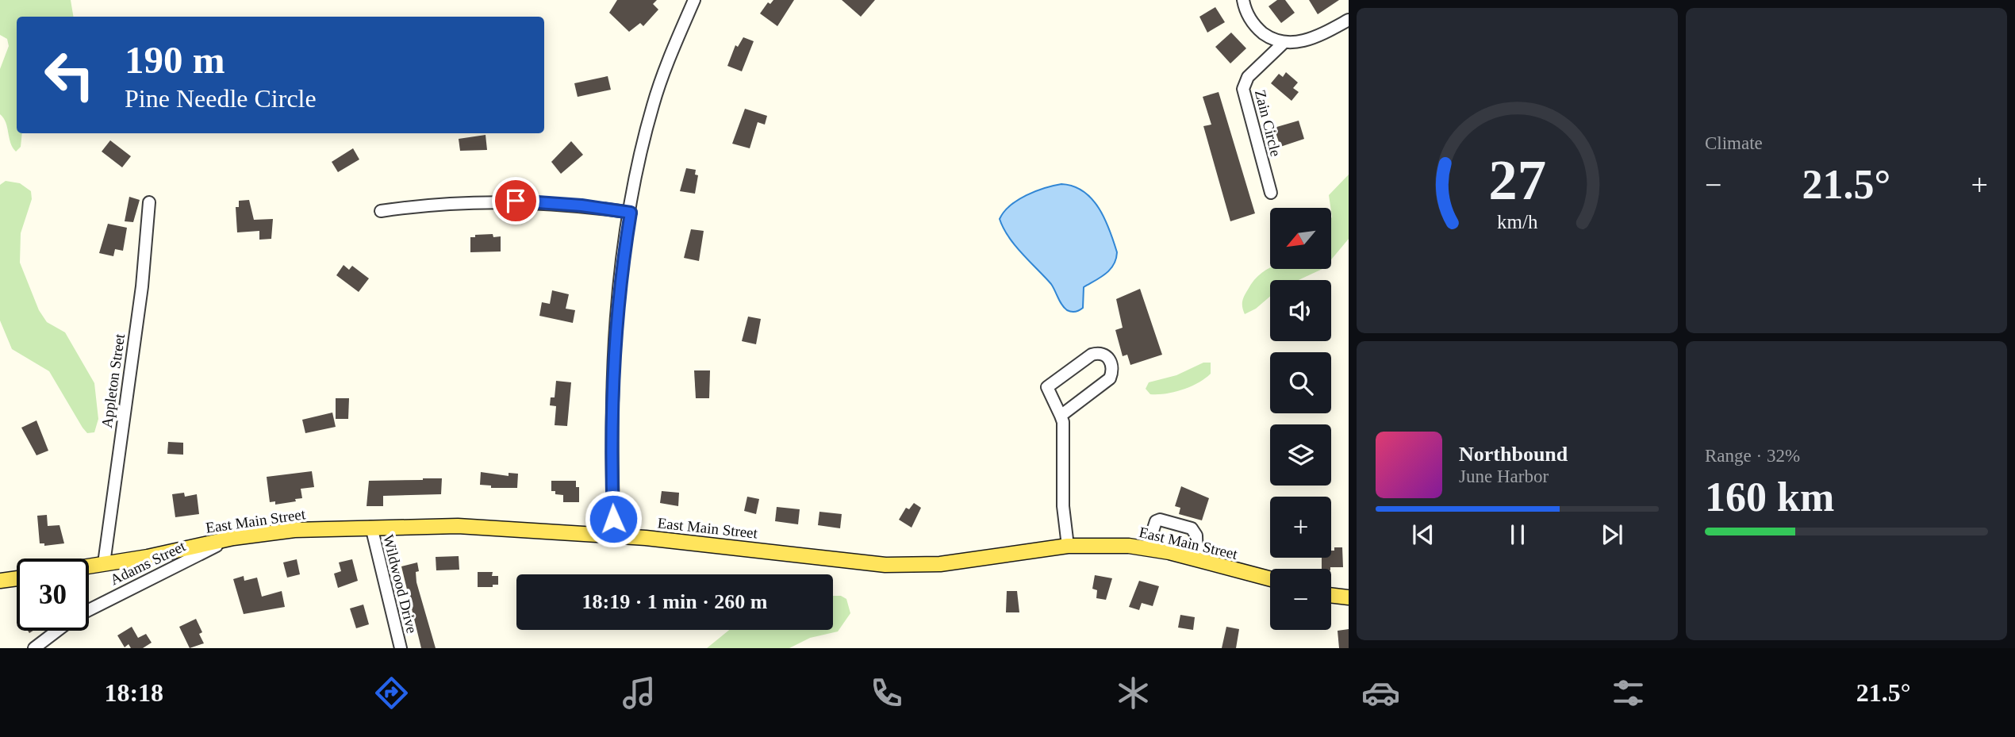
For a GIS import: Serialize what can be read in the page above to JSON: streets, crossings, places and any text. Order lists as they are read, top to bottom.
{
  "streets": {
    "main road": ["East Main Street"],
    "street": [
      "Zain Circle",
      "Appleton Street",
      "Adams Street",
      "Wildwood Drive"
    ]
  },
  "crossings": [
    ["Appleton Street", "East Main Street"],
    ["East Main Street", "Adams Street"],
    ["East Main Street", "Wildwood Drive"]
  ],
  "north": "bottom left",
  "page": {
    "tile": [
      "Climate",
      ["Range · 32%", "160 km"]
    ],
    "turn": ["190 m", "Pine Needle Circle"],
    "heat": ["−", "21.5°", "+"],
    "map_buttons": ["+", "−"],
    "song": ["Northbound", "June Harbor"],
    "limit": "30",
    "trip": "18:19 · 1 min · 260 m",
    "tabs": ["18:18", "21.5°"],
    "gauge": ["27", "km/h"]
  }
}
